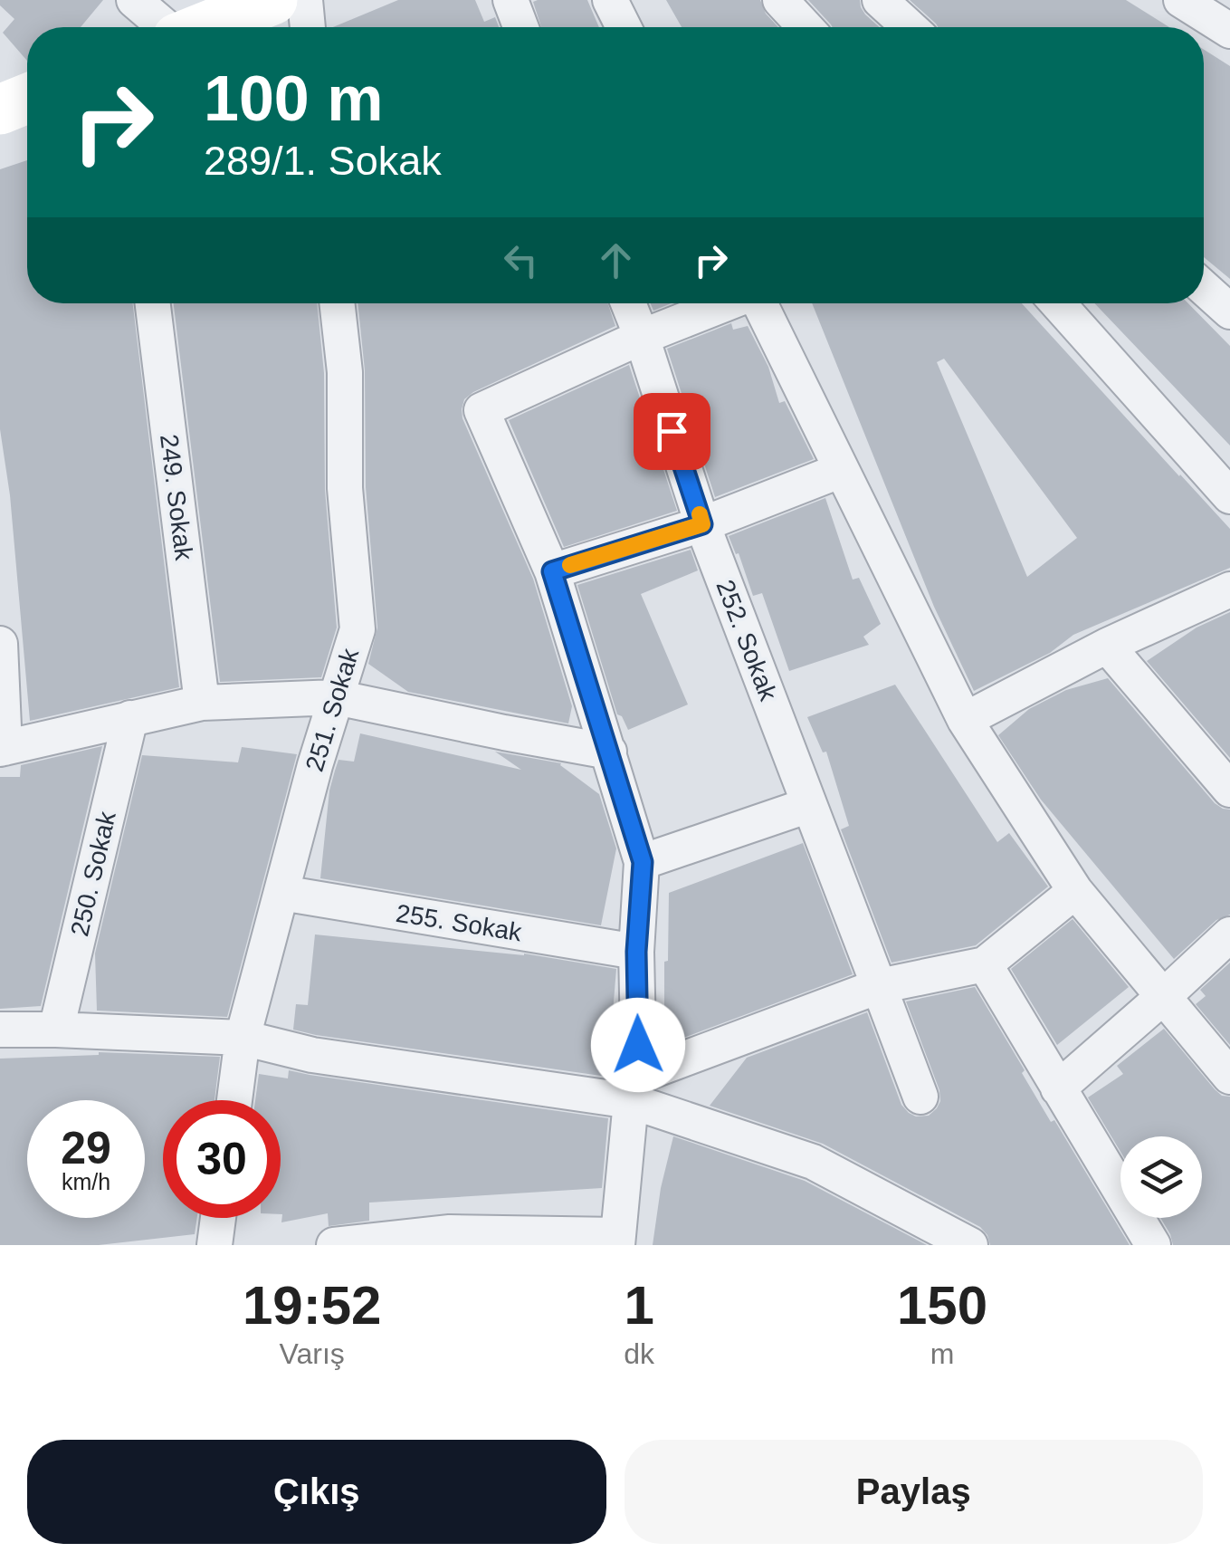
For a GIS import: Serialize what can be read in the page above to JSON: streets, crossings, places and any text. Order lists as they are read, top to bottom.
{
  "streets": {
    "street": [
      "249. Sokak",
      "252. Sokak",
      "251. Sokak",
      "250. Sokak",
      "255. Sokak"
    ]
  },
  "crossings": [
    ["251. Sokak", "255. Sokak"]
  ],
  "page": {
    "turn": ["100 m", "289/1. Sokak"],
    "speed": "29 km/h",
    "limit": "30",
    "eta": [
      "19:52",
      "Varış",
      "1",
      "dk",
      "150",
      "m"
    ],
    "buttons": ["Çıkış", "Paylaş"]
  }
}
